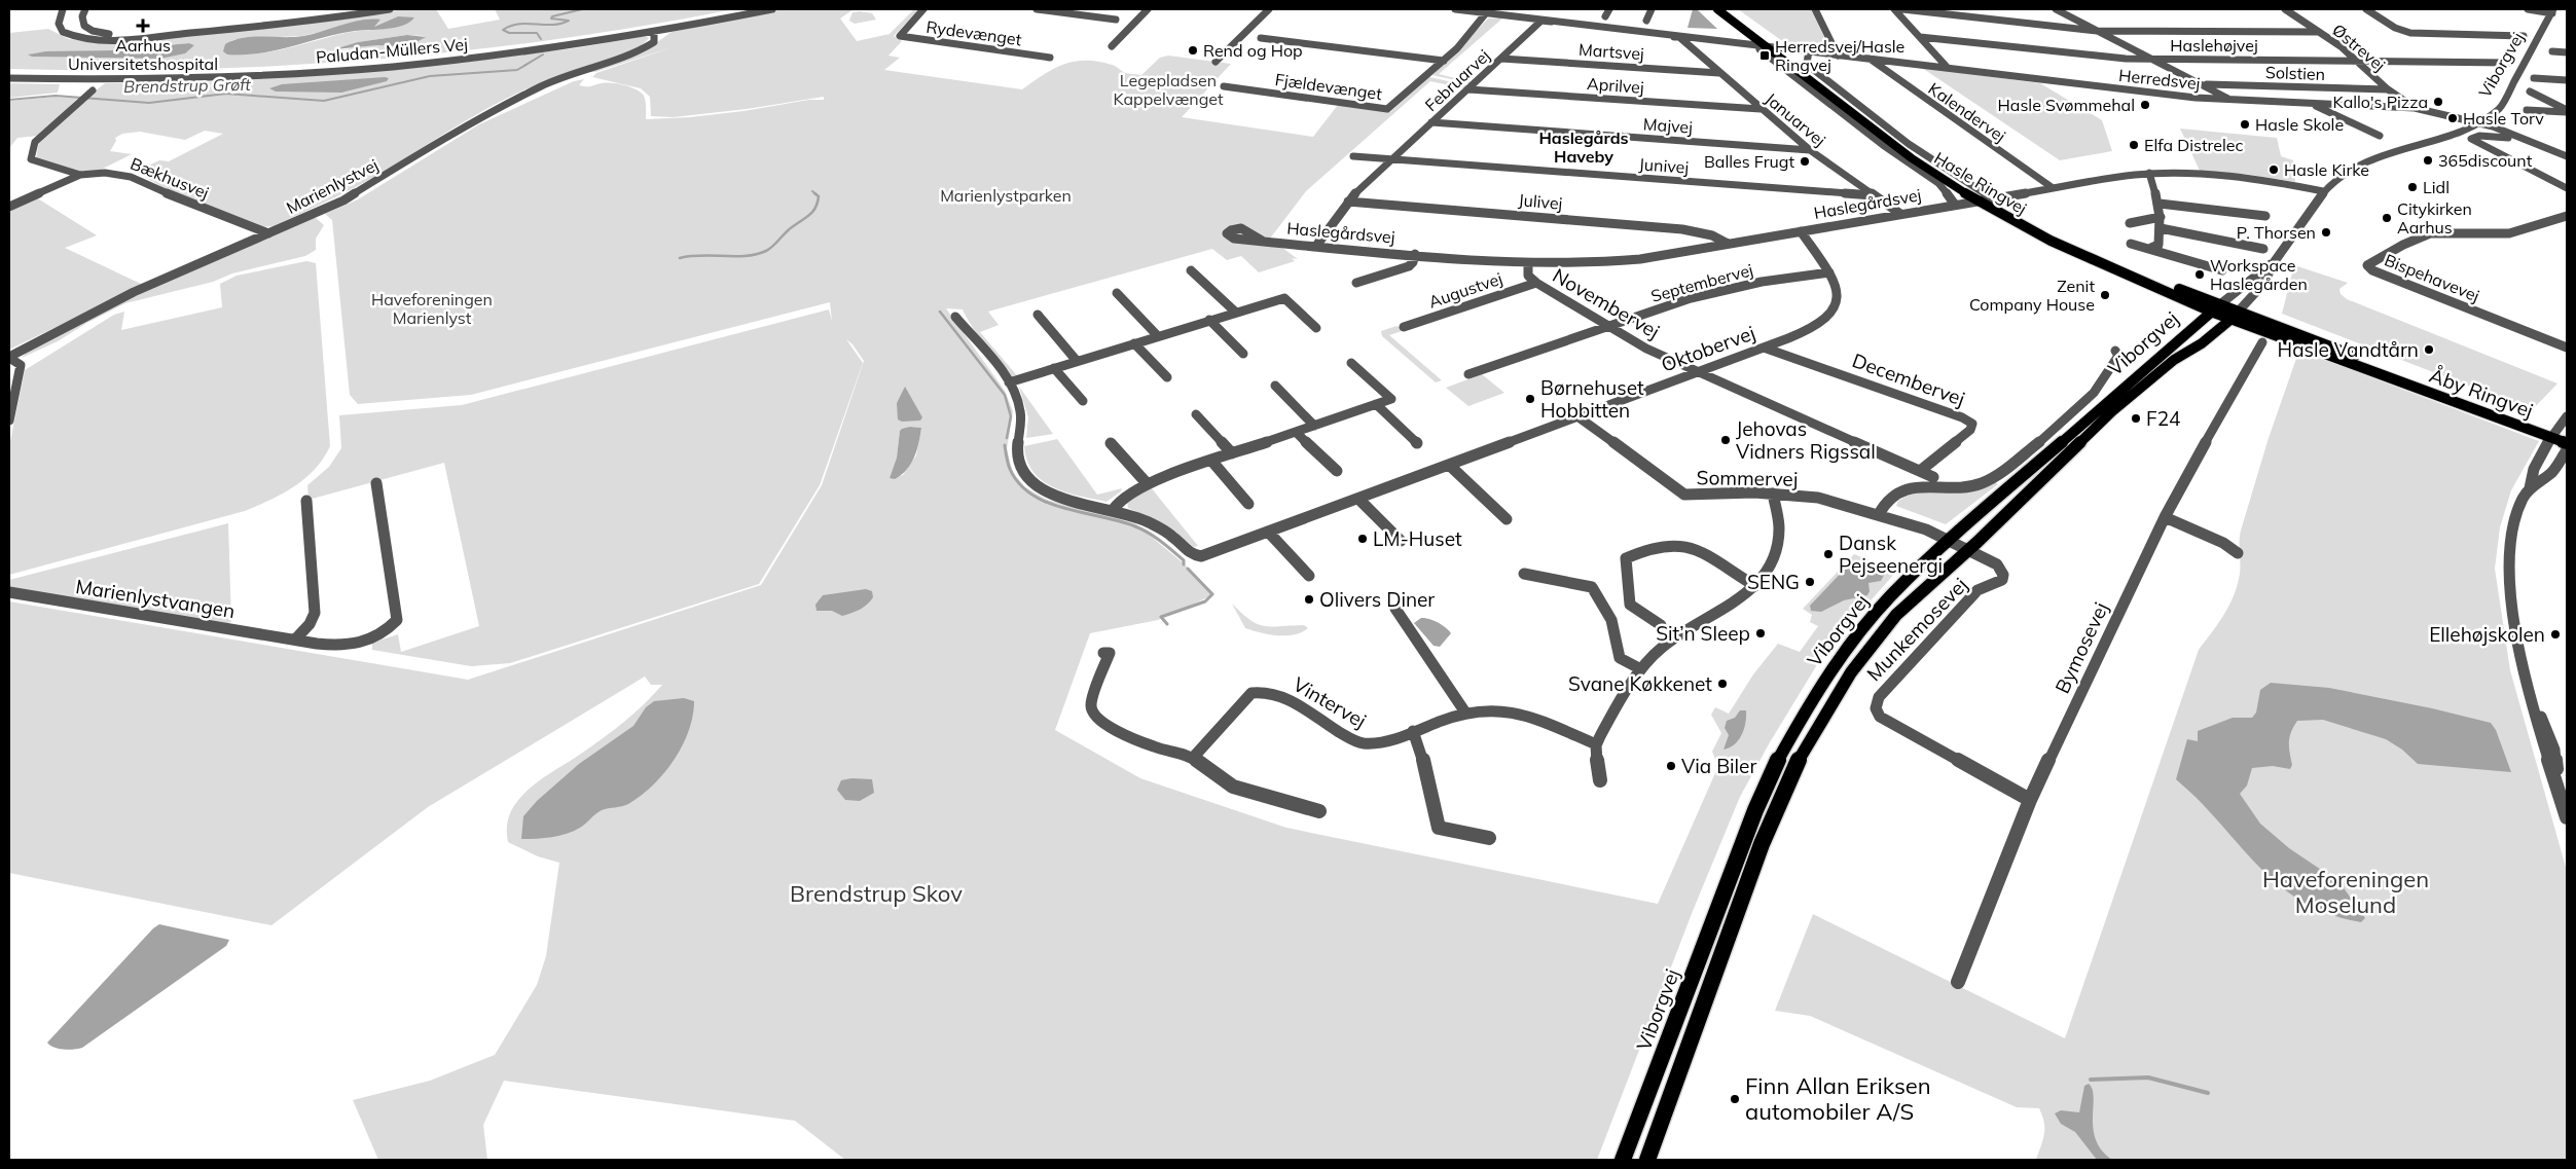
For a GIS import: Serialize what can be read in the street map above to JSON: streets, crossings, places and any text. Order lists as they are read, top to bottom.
{
  "streets": {
    "main road": ["Viborgvej", "Hasle Ringvej", "Åby Ringvej"],
    "street": [
      "Rydevænget",
      "Haslehøjvej",
      "Østrevej",
      "Paludan-Müllers Vej",
      "Martsvej",
      "Solstien",
      "Herredsvej",
      "Februarvej",
      "Aprilvej",
      "Fjældevænget",
      "Kalendervej",
      "Januarvej",
      "Majvej",
      "Junivej",
      "Bækhusvej",
      "Marienlystvej",
      "Julivej",
      "Haslegårdsvej",
      "Bispehavevej",
      "Septembervej",
      "Augustvej",
      "Novembervej",
      "Oktobervej",
      "Decembervej",
      "Sommervej",
      "Marienlystvangen",
      "Munkemosevej",
      "Bymosevej",
      "Vintervej"
    ]
  },
  "crossings": [
    ["Haslehøjvej", "Østrevej"],
    ["Østrevej", "Solstien"],
    ["Østrevej", "Herredsvej"],
    ["Paludan-Müllers Vej", "Marienlystvej"],
    ["Martsvej", "Februarvej"],
    ["Martsvej", "Januarvej"],
    ["Viborgvej", "Herredsvej"],
    ["Viborgvej", "Hasle Ringvej"],
    ["Viborgvej", "Haslegårdsvej"],
    ["Viborgvej", "Åby Ringvej"],
    ["Viborgvej", "Sommervej"],
    ["Viborgvej", "Munkemosevej"],
    ["Herredsvej", "Fjældevænget"],
    ["Herredsvej", "Kalendervej"],
    ["Herredsvej", "Hasle Ringvej"],
    ["Februarvej", "Aprilvej"],
    ["Februarvej", "Januarvej"],
    ["Februarvej", "Majvej"],
    ["Februarvej", "Junivej"],
    ["Februarvej", "Julivej"],
    ["Februarvej", "Haslegårdsvej"],
    ["Aprilvej", "Januarvej"],
    ["Kalendervej", "Haslegårdsvej"],
    ["Januarvej", "Majvej"],
    ["Januarvej", "Junivej"],
    ["Januarvej", "Haslegårdsvej"],
    ["Bækhusvej", "Marienlystvej"],
    ["Hasle Ringvej", "Haslegårdsvej"],
    ["Hasle Ringvej", "Åby Ringvej"],
    ["Julivej", "Haslegårdsvej"],
    ["Haslegårdsvej", "Novembervej"],
    ["Haslegårdsvej", "Oktobervej"],
    ["Septembervej", "Novembervej"],
    ["Septembervej", "Oktobervej"],
    ["Augustvej", "Novembervej"],
    ["Novembervej", "Oktobervej"],
    ["Novembervej", "Decembervej"],
    ["Oktobervej", "Decembervej"],
    ["Oktobervej", "Sommervej"],
    ["Sommervej", "Munkemosevej"],
    ["Munkemosevej", "Bymosevej"]
  ],
  "districts": ["Haslegårds Haveby"],
  "water": ["Brendstrup Grøft"],
  "parks": [
    "Legepladsen Kappelvænget",
    "Marienlystparken",
    "Haveforeningen Marienlyst",
    "Haveforeningen Moselund",
    "Brendstrup Skov"
  ],
  "places": {
    "health": ["Aarhus Universitetshospital"],
    "other": [
      "Rend og Hop",
      "Kallo's Pizza",
      "Hasle Svømmehal",
      "Hasle Torv",
      "Hasle Skole",
      "Elfa Distrelec",
      "365discount",
      "Balles Frugt",
      "Hasle Kirke",
      "Lidl",
      "Citykirken Aarhus",
      "P. Thorsen",
      "Workspace Haslegården",
      "Zenit Company House",
      "Hasle Vandtårn",
      "Børnehuset Hobbitten",
      "F24",
      "Jehovas Vidners Rigssal",
      "LM-Huset",
      "Dansk Pejseenergi",
      "SENG",
      "Olivers Diner",
      "Sit’n Sleep",
      "Ellehøjskolen",
      "Svane Køkkenet",
      "Via Biler",
      "Finn Allan Eriksen automobiler A/S"
    ],
    "transit": ["Herredsvej/Hasle Ringvej"]
  }
}
